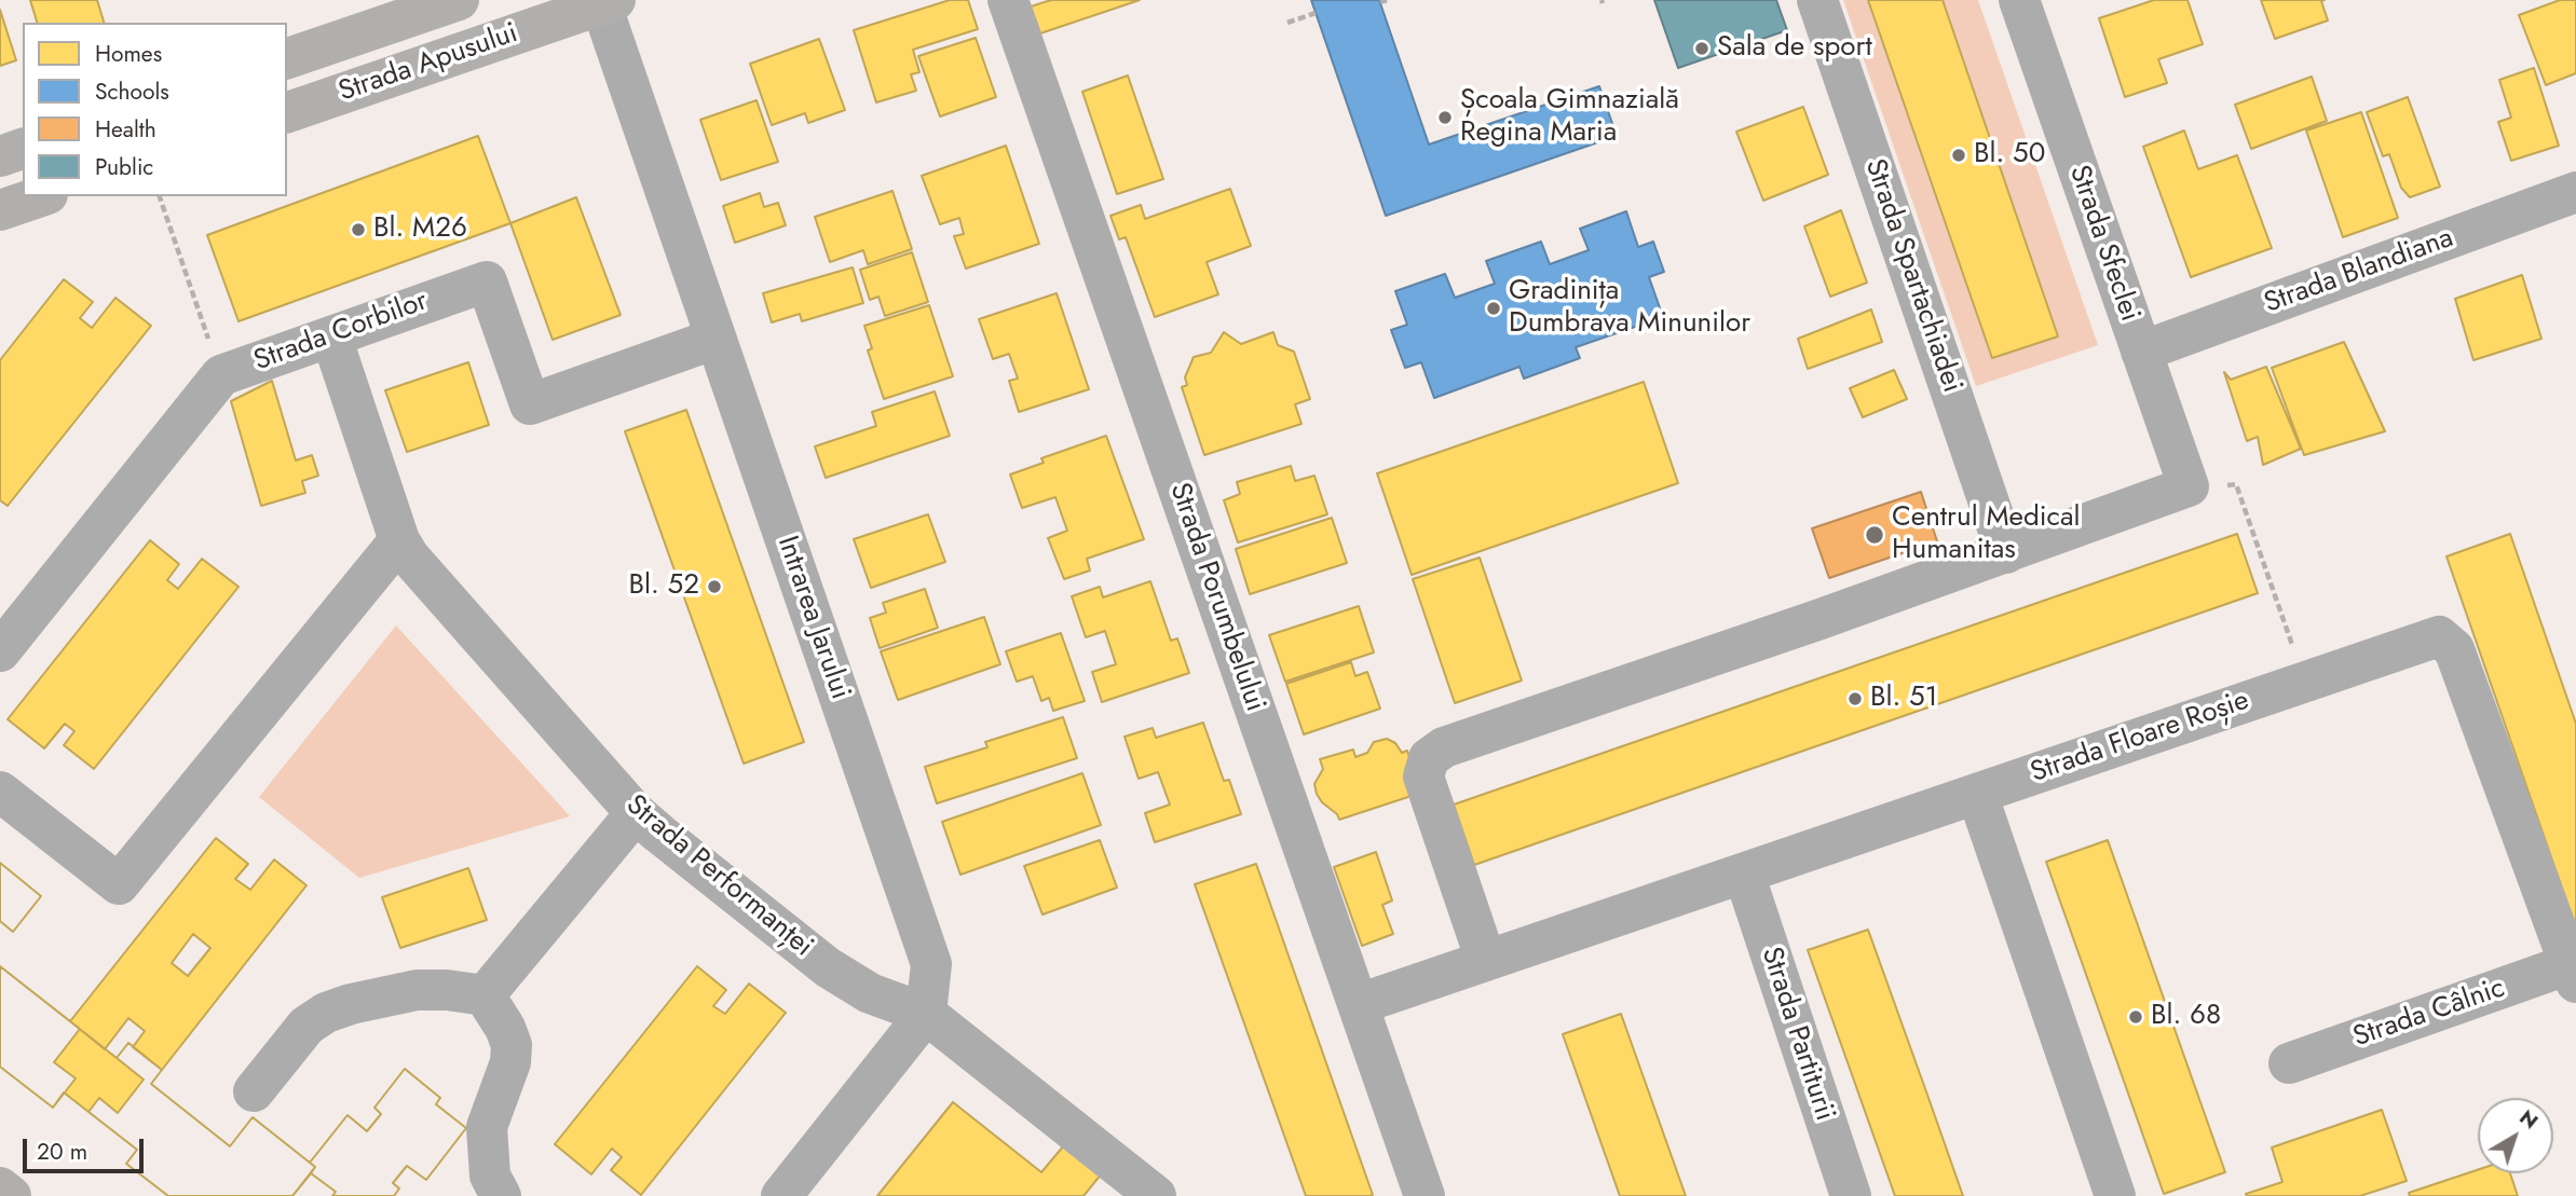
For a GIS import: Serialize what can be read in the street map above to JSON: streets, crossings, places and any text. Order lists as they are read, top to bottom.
{
  "streets": {
    "main road": ["Strada Apusului"],
    "street": [
      "Strada Sfeclei",
      "Strada Blandiana",
      "Strada Spartachiadei",
      "Strada Corbilor",
      "Strada Porumbelului",
      "Intrarea Jarului",
      "Strada Floare Roșie",
      "Strada Performanței",
      "Strada Câlnic",
      "Strada Partiturii"
    ]
  },
  "crossings": [
    ["Strada Apusului", "Intrarea Jarului"],
    ["Strada Sfeclei", "Strada Blandiana"],
    ["Strada Corbilor", "Intrarea Jarului"],
    ["Strada Corbilor", "Strada Performanței"],
    ["Strada Porumbelului", "Strada Floare Roșie"],
    ["Intrarea Jarului", "Strada Performanței"],
    ["Strada Floare Roșie", "Strada Câlnic"],
    ["Strada Floare Roșie", "Strada Partiturii"]
  ],
  "places": [
    "Sala de sport",
    "Școala Gimnazială Regina Maria",
    "Bl. 50",
    "Bl. M26",
    "Gradinița Dumbrava Minunilor",
    "Centrul Medical Humanitas",
    "Bl. 52",
    "Bl. 51",
    "Bl. 68"
  ],
  "legend": [
    "Homes",
    "Schools",
    "Health",
    "Public"
  ],
  "scale_bar": "20 m",
  "north": "top right"
}
